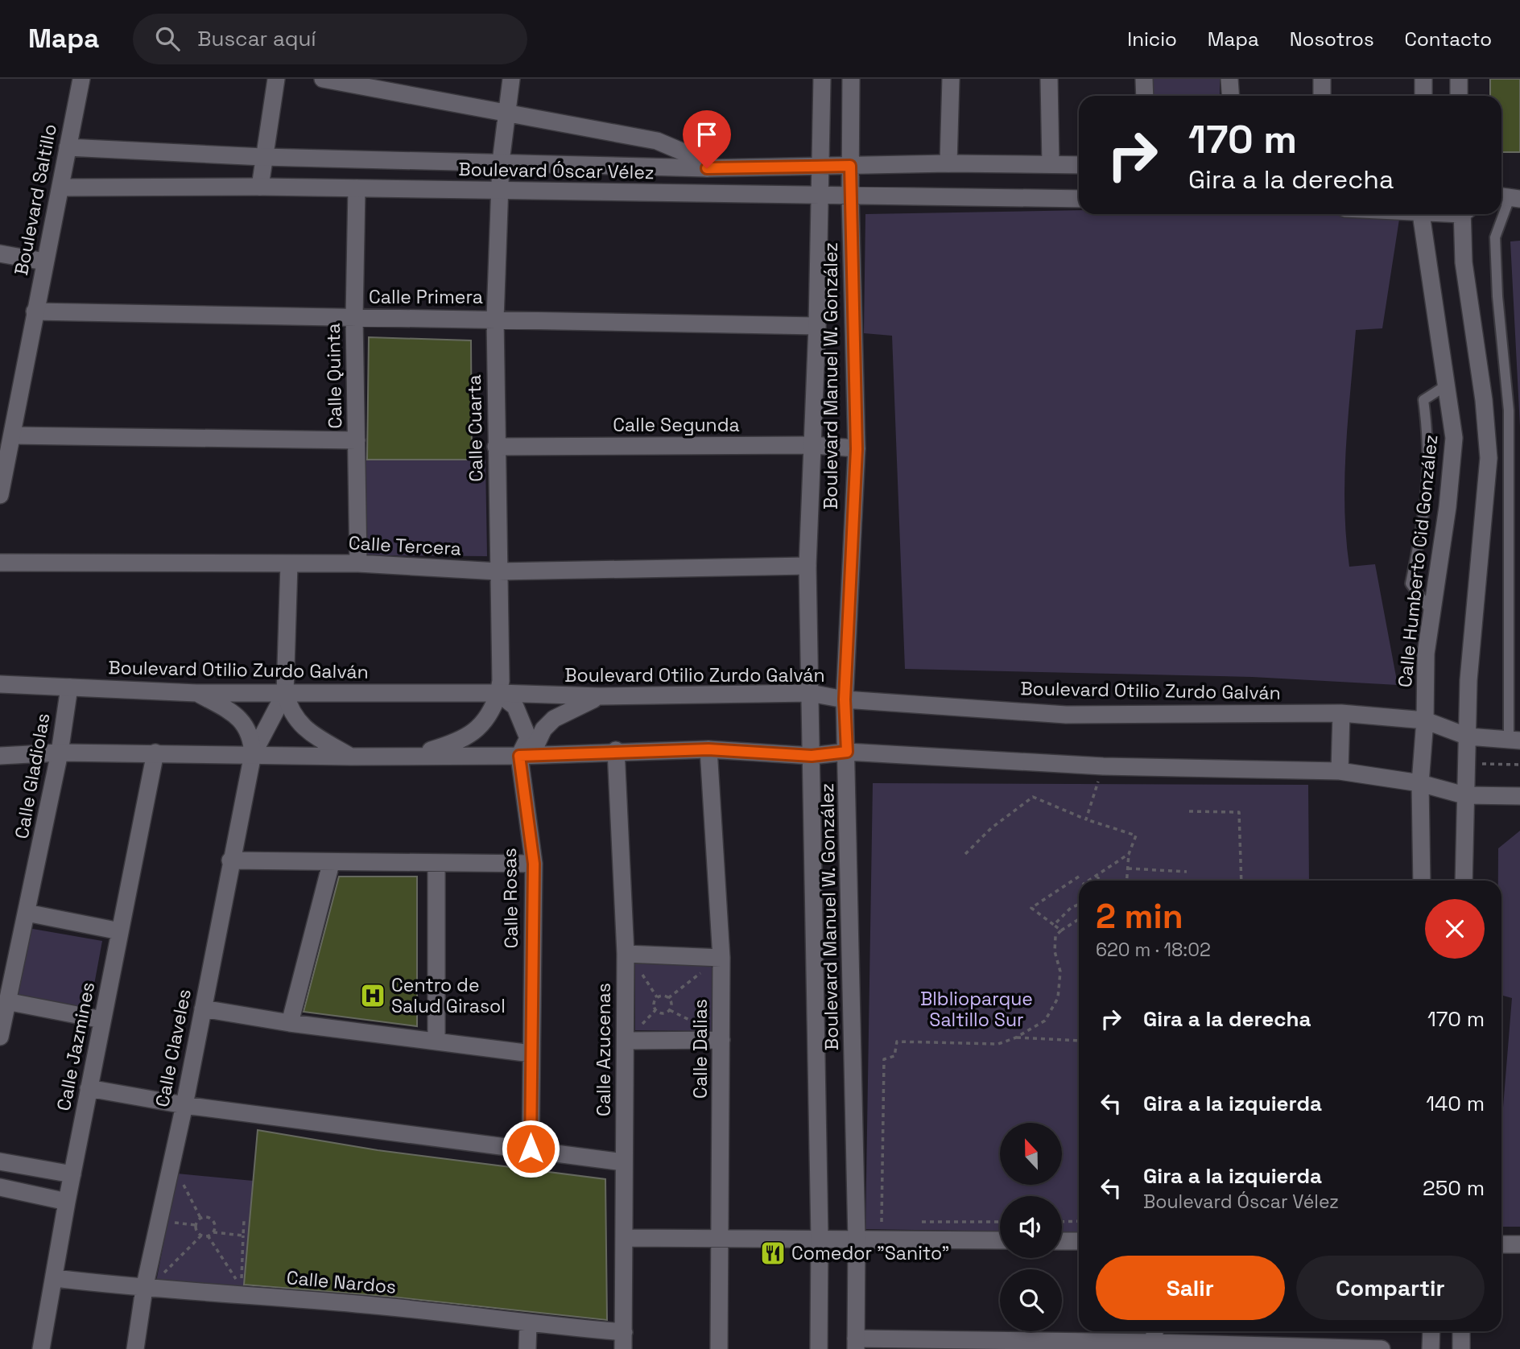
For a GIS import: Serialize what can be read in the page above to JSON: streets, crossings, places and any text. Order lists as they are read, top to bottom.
{
  "streets": {
    "street": [
      "Boulevard Óscar Vélez",
      "Boulevard Saltillo",
      "Calle Primera",
      "Calle Quinta",
      "Boulevard Manuel W. González",
      "Calle Segunda",
      "Calle Cuarta",
      "Calle Tercera",
      "Calle Humberto Cid González",
      "Boulevard Otilio Zurdo Galván",
      "Calle Gladiolas",
      "Calle Rosas",
      "Calle Jazmines",
      "Calle Claveles",
      "Calle Dalias",
      "Calle Azucenas",
      "Calle Nardos"
    ]
  },
  "crossings": [
    ["Boulevard Óscar Vélez", "Boulevard Saltillo"],
    ["Boulevard Óscar Vélez", "Calle Quinta"],
    ["Boulevard Óscar Vélez", "Boulevard Manuel W. González"],
    ["Boulevard Óscar Vélez", "Calle Cuarta"],
    ["Boulevard Saltillo", "Calle Primera"],
    ["Calle Primera", "Calle Quinta"],
    ["Calle Primera", "Boulevard Manuel W. González"],
    ["Calle Primera", "Calle Cuarta"],
    ["Calle Quinta", "Calle Tercera"],
    ["Boulevard Manuel W. González", "Calle Segunda"],
    ["Boulevard Manuel W. González", "Calle Tercera"],
    ["Boulevard Manuel W. González", "Boulevard Otilio Zurdo Galván"],
    ["Calle Segunda", "Calle Cuarta"],
    ["Calle Cuarta", "Calle Tercera"],
    ["Calle Cuarta", "Boulevard Otilio Zurdo Galván"],
    ["Calle Cuarta", "Calle Rosas"],
    ["Calle Humberto Cid González", "Boulevard Otilio Zurdo Galván"],
    ["Boulevard Otilio Zurdo Galván", "Calle Gladiolas"],
    ["Boulevard Otilio Zurdo Galván", "Calle Rosas"],
    ["Calle Jazmines", "Calle Nardos"],
    ["Calle Claveles", "Calle Nardos"],
    ["Calle Azucenas", "Calle Nardos"]
  ],
  "parks": ["Blblioparque Saltillo Sur"],
  "places": {
    "hospital": ["Centro de Salud Girasol"],
    "restaurant": ["Comedor \"Sanito\""]
  },
  "north": "top",
  "page": {
    "header": "Mapa",
    "search": "Buscar aquí",
    "nav": [
      "Inicio",
      "Mapa",
      "Nosotros",
      "Contacto"
    ],
    "turn": ["170 m", "Gira a la derecha"],
    "heading": ["2 min", "620 m · 18:02"],
    "list": [
      {
        "name": "Gira a la derecha",
        "value": "170 m"
      },
      {
        "name": "Gira a la izquierda",
        "value": "140 m"
      },
      {
        "name": "Gira a la izquierda",
        "note": "Boulevard Óscar Vélez",
        "value": "250 m"
      }
    ],
    "buttons": ["Salir", "Compartir"]
  }
}
